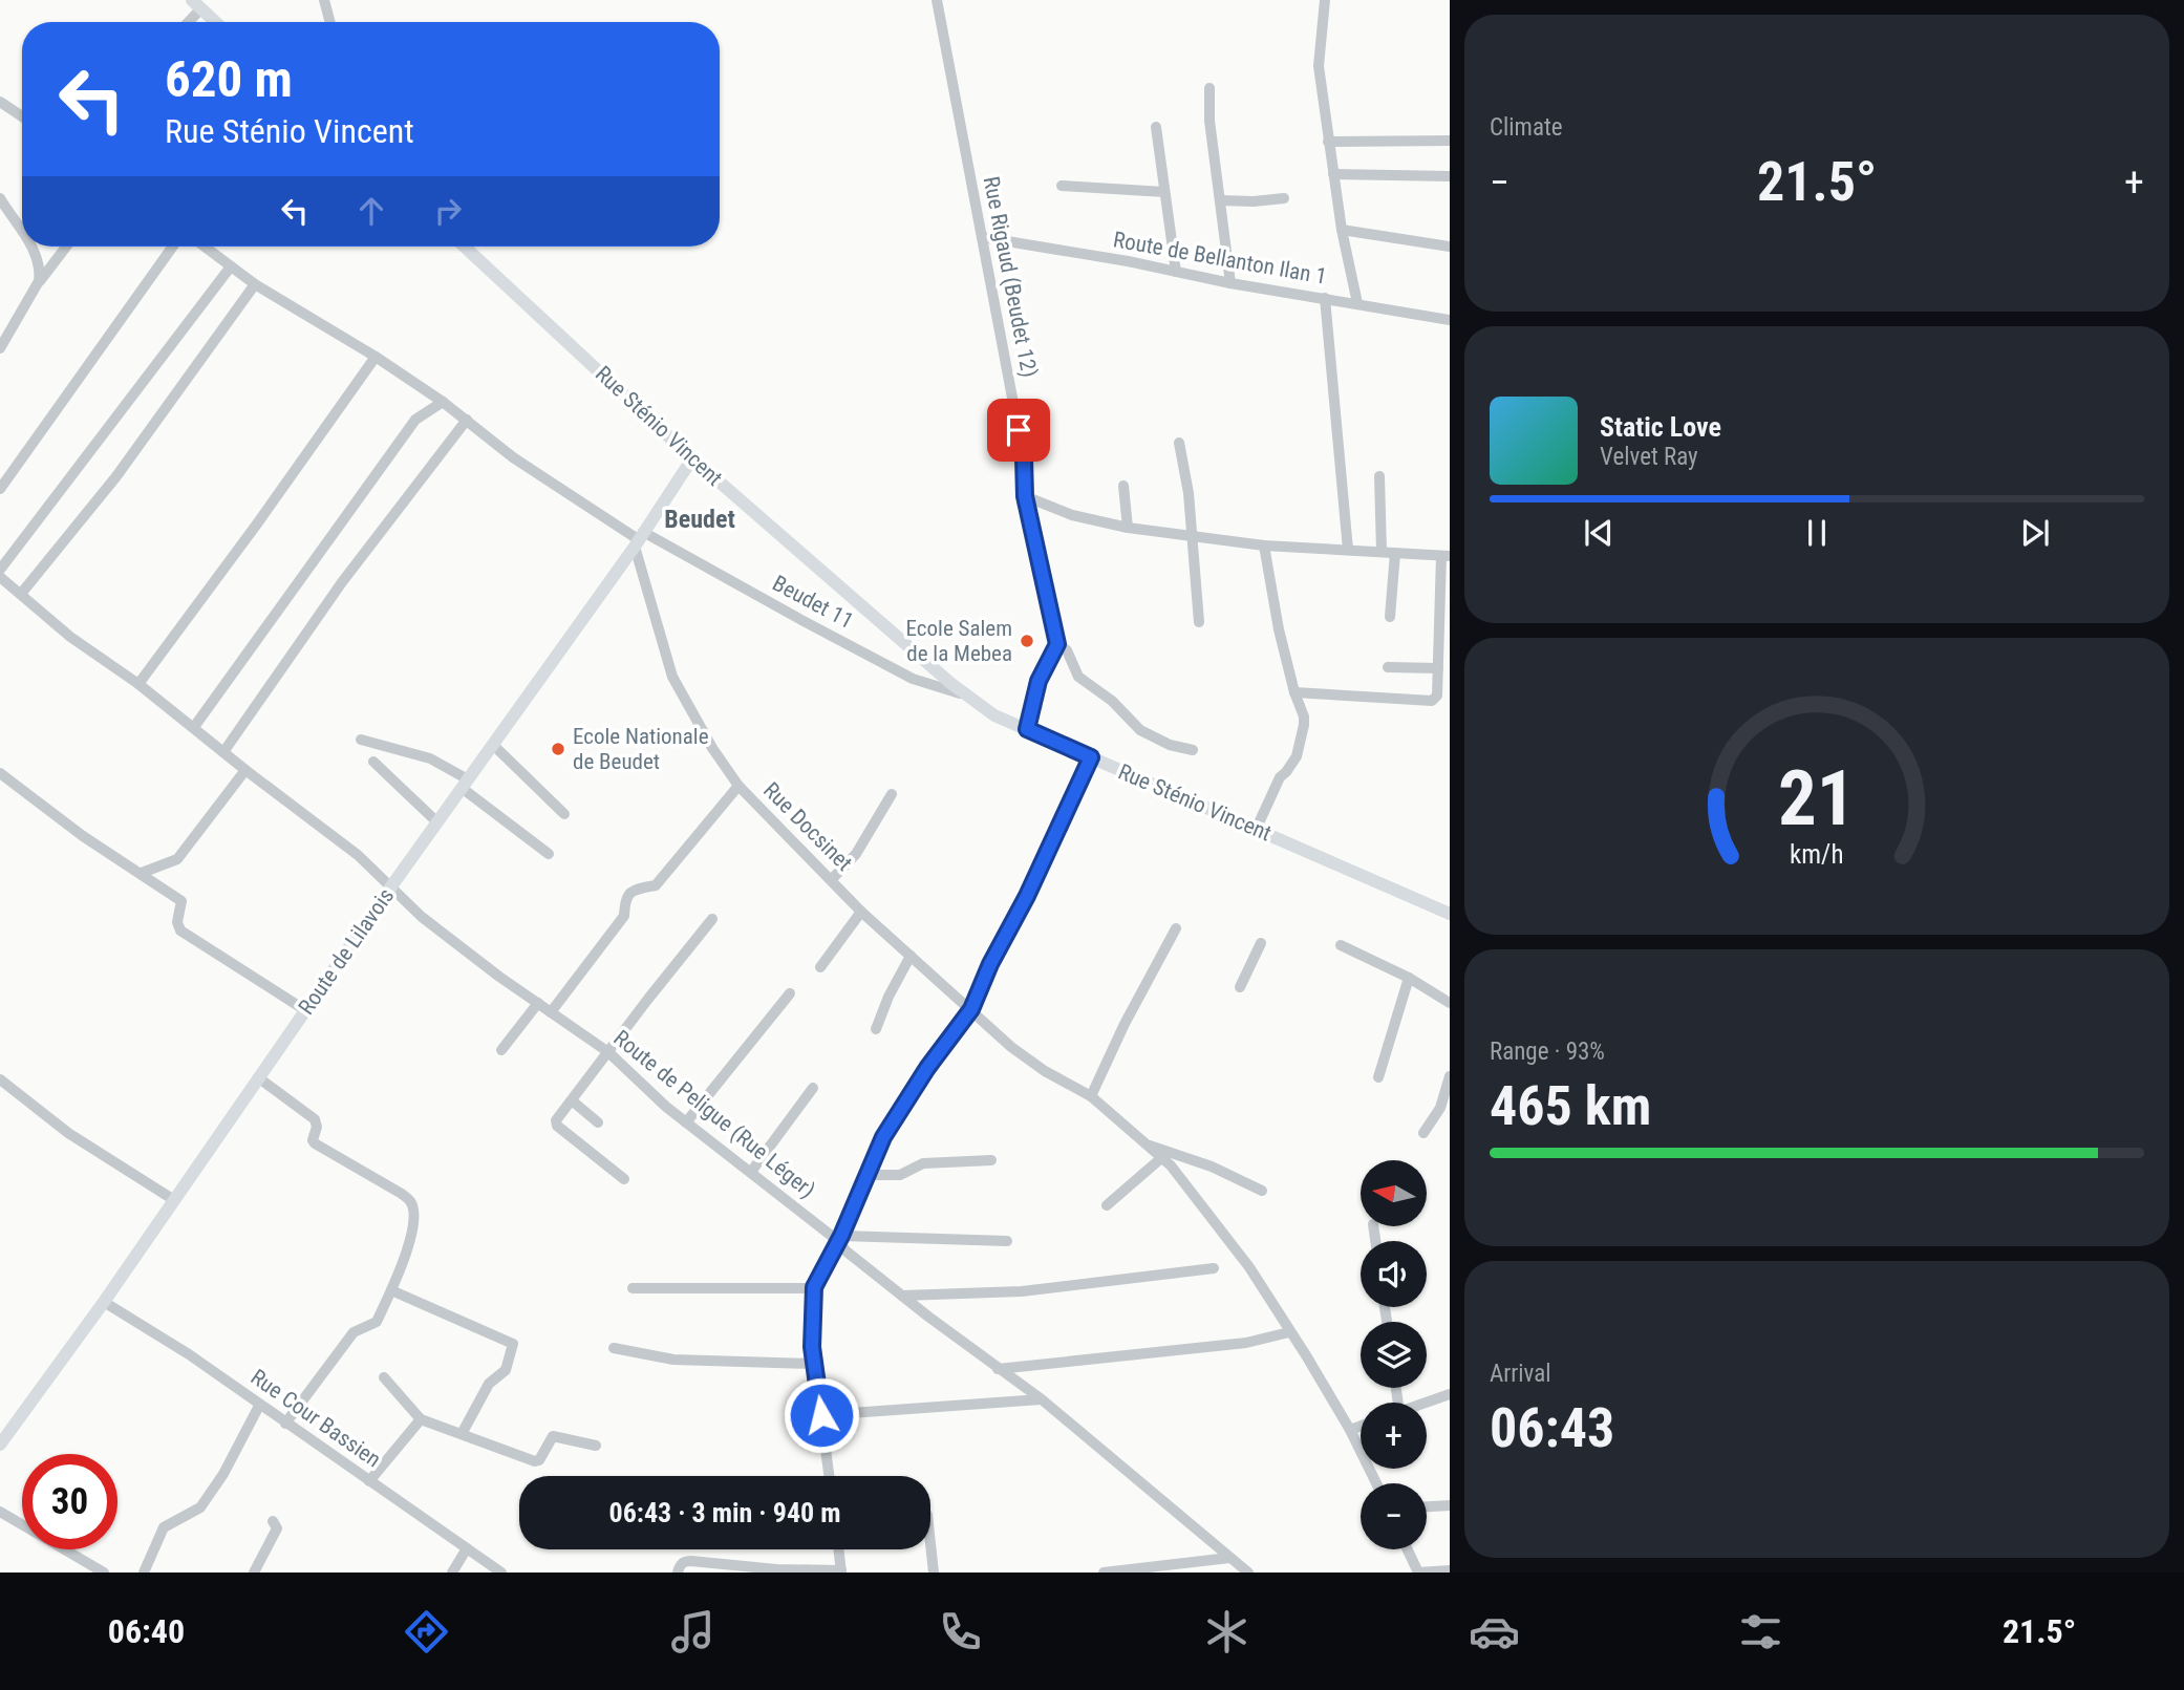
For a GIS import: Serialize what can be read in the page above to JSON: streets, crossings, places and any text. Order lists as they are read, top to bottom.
{
  "streets": {
    "main road": ["Rue Sténio Vincent", "Route de Lilavois"],
    "street": [
      "Route de Bellanton Ilan 1",
      "Rue Rigaud (Beudet 12)",
      "Beudet 11",
      "Rue Docsinet",
      "Route de Peligue (Rue Léger)",
      "Rue Cour Bassien"
    ]
  },
  "crossings": [
    ["Route de Bellanton Ilan 1", "Rue Rigaud (Beudet 12)"],
    ["Rue Sténio Vincent", "Beudet 11"],
    ["Rue Sténio Vincent", "Route de Lilavois"],
    ["Beudet 11", "Rue Docsinet"],
    ["Beudet 11", "Route de Lilavois"],
    ["Rue Docsinet", "Route de Lilavois"],
    ["Route de Lilavois", "Route de Peligue (Rue Léger)"],
    ["Route de Lilavois", "Rue Cour Bassien"]
  ],
  "districts": ["Beudet"],
  "places": ["Ecole Salem de la Mebea", "Ecole Nationale de Beudet"],
  "north": "left",
  "page": {
    "tile": [
      "Climate",
      ["Range · 93%", "465 km"],
      ["Arrival", "06:43"]
    ],
    "turn": ["620 m", "Rue Sténio Vincent"],
    "heat": ["−", "21.5°", "+"],
    "song": ["Static Love", "Velvet Ray"],
    "map_buttons": ["+", "−"],
    "limit": "30",
    "trip": "06:43 · 3 min · 940 m",
    "tabs": ["06:40", "21.5°"],
    "gauge": ["21", "km/h"]
  }
}
